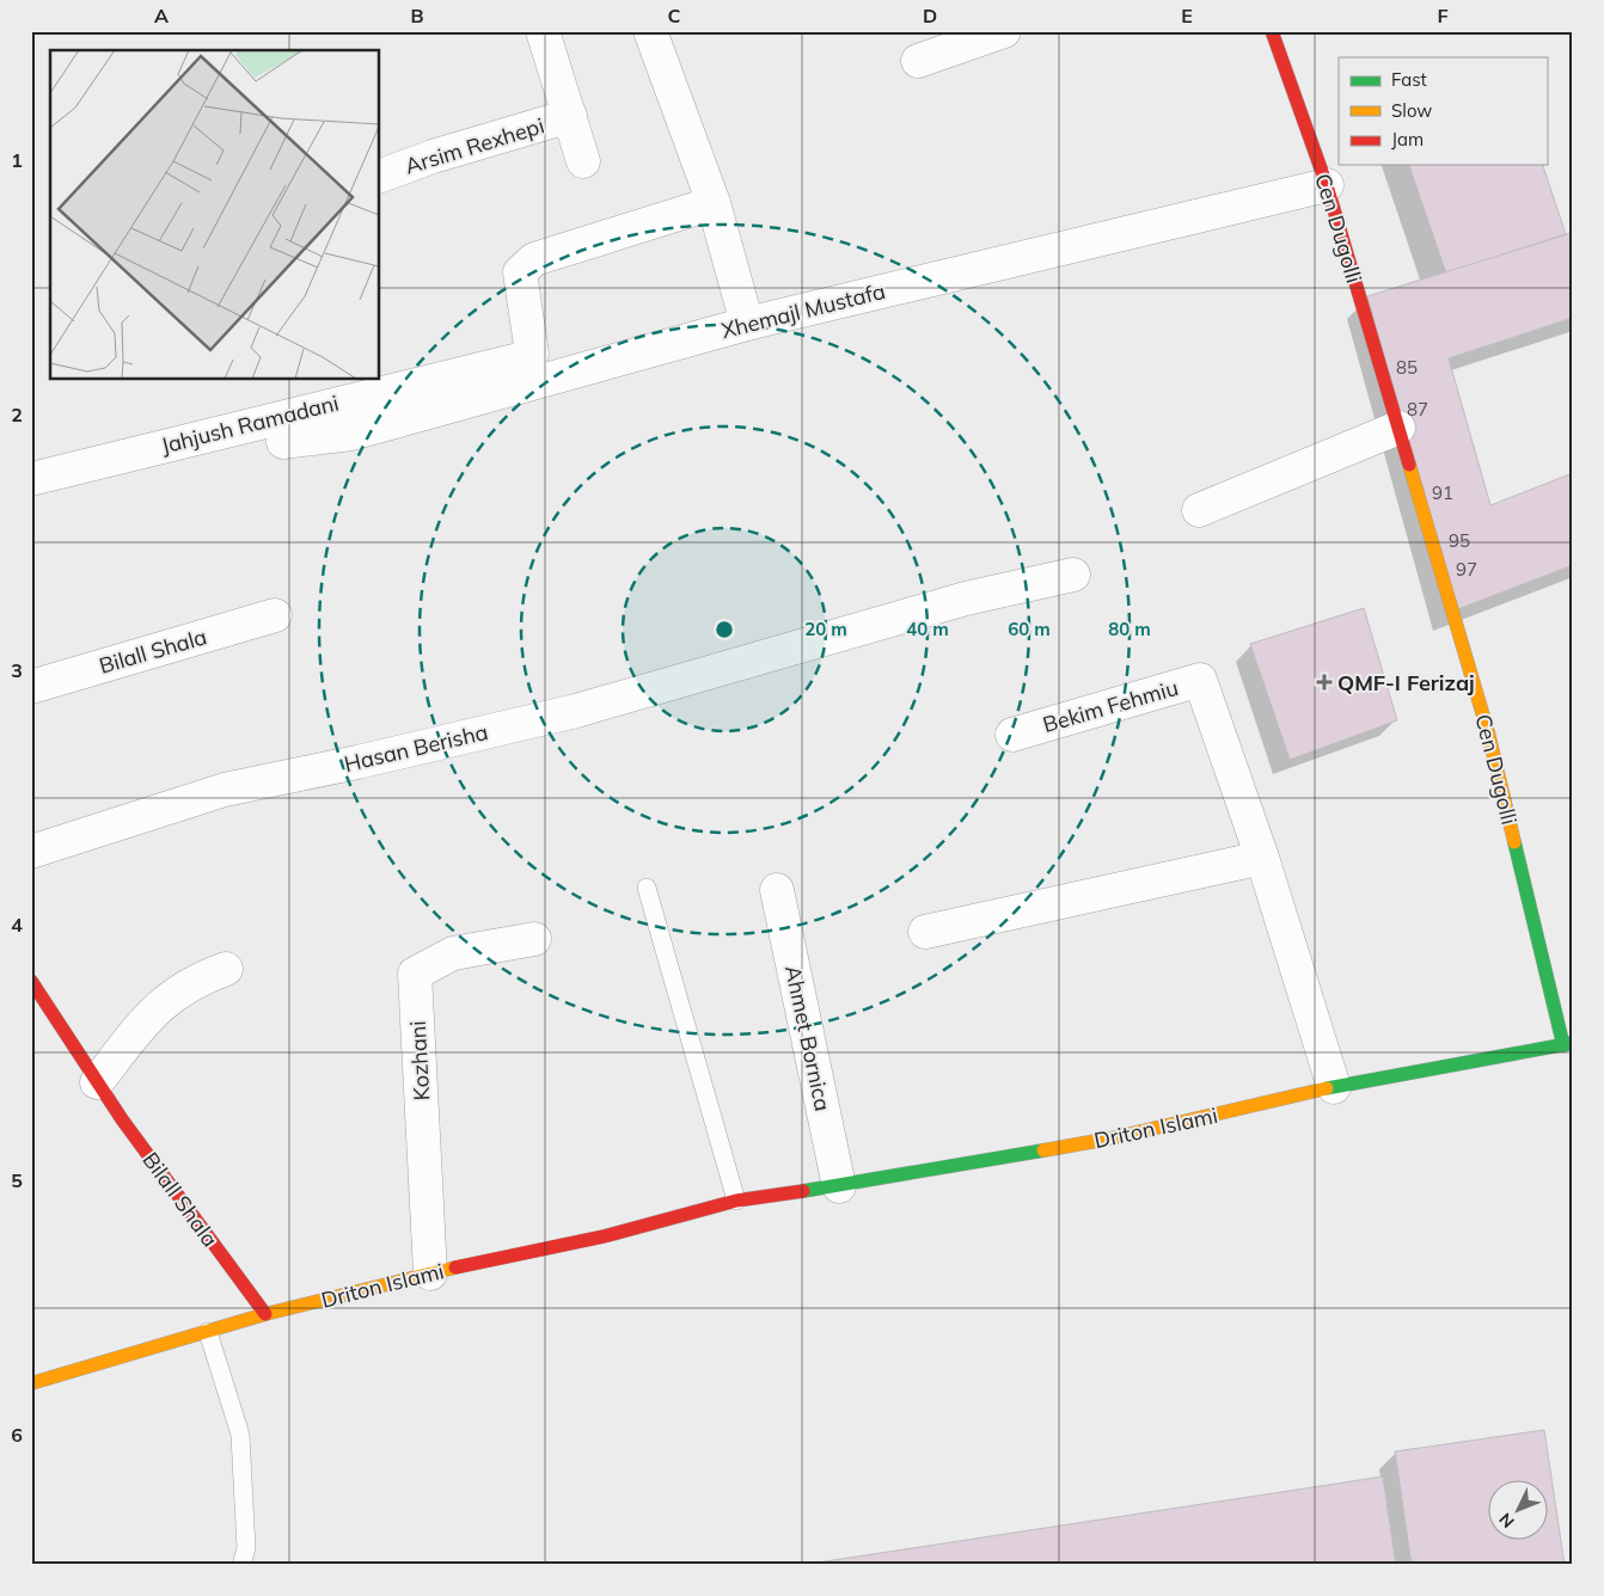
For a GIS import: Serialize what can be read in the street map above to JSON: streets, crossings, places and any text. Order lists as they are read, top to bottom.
{
  "streets": {
    "street": [
      "Arsim Rexhepi",
      "Cen Dugolli",
      "Xhemajl Mustafa",
      "Jahjush Ramadani",
      "Bilall Shala",
      "Bekim Fehmiu",
      "Hasan Berisha",
      "Ahmet Bornica",
      "Kozhani",
      "Driton Islami"
    ]
  },
  "crossings": [
    ["Cen Dugolli", "Xhemajl Mustafa"],
    ["Cen Dugolli", "Driton Islami"],
    ["Bilall Shala", "Driton Islami"],
    ["Bekim Fehmiu", "Driton Islami"],
    ["Ahmet Bornica", "Driton Islami"],
    ["Kozhani", "Driton Islami"]
  ],
  "places": {
    "health": ["QMF-I Ferizaj"]
  },
  "house_numbers": [
    "85",
    "87",
    "91",
    "95",
    "97"
  ],
  "legend": ["Fast", "Slow", "Jam"],
  "north": "bottom left",
  "grid": {
    "columns": [
      "A",
      "B",
      "C",
      "D",
      "E",
      "F"
    ],
    "rows": [
      "1",
      "2",
      "3",
      "4",
      "5",
      "6"
    ]
  },
  "rings": [
    "20 m",
    "40 m",
    "60 m",
    "80 m"
  ]
}
